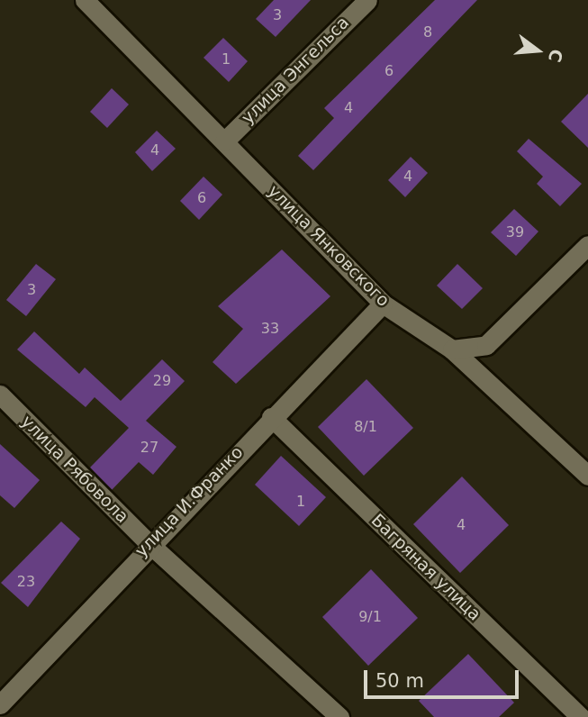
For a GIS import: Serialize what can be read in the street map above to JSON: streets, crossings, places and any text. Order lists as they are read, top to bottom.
{
  "streets": {
    "street": [
      "улица Энгельса",
      "улица Янковского",
      "улица Рябовола",
      "улица И.Франко",
      "Багряная улица"
    ]
  },
  "crossings": [
    ["улица Энгельса", "улица Янковского"],
    ["улица Янковского", "улица И.Франко"],
    ["улица Рябовола", "улица И.Франко"],
    ["улица И.Франко", "Багряная улица"]
  ],
  "house_numbers": [
    "3",
    "8",
    "1",
    "6",
    "4",
    "4",
    "4",
    "6",
    "39",
    "3",
    "33",
    "29",
    "8/1",
    "27",
    "1",
    "4",
    "23",
    "9/1"
  ],
  "scale_bar": "50 m",
  "north": "right"
}
